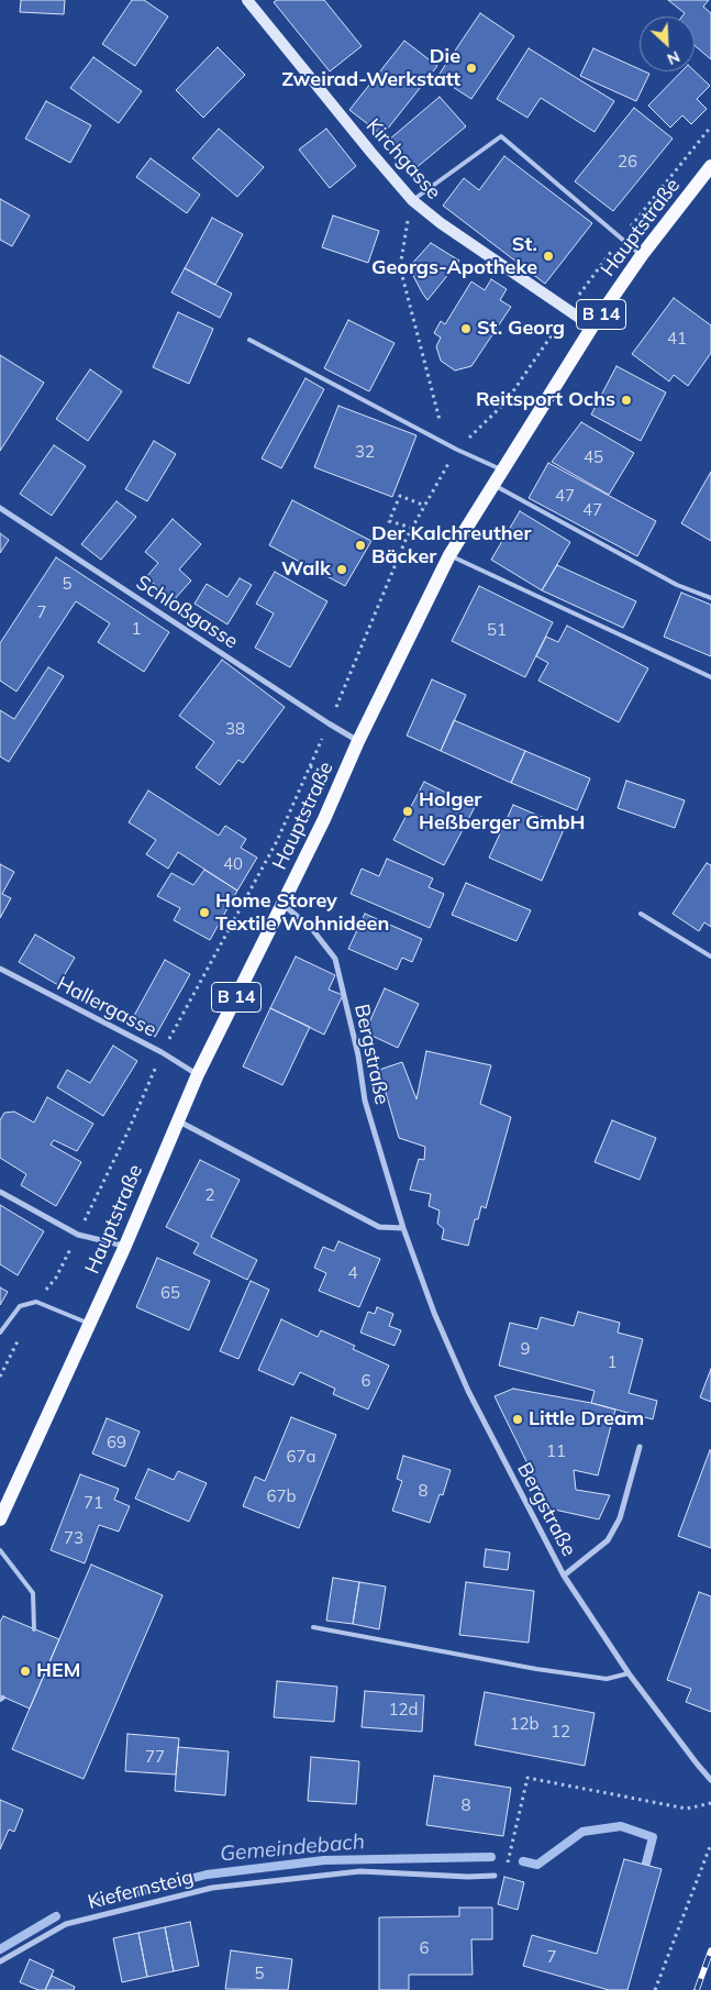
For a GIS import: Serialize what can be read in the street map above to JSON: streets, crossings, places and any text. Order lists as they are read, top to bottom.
{
  "streets": {
    "main road": ["Kirchgasse", "Hauptstraße", "B 14"],
    "street": [
      "Schloßgasse",
      "Hallergasse",
      "Bergstraße",
      "Kiefernsteig"
    ]
  },
  "crossings": [
    ["Kirchgasse", "Hauptstraße"],
    ["Hauptstraße", "Schloßgasse"],
    ["Hauptstraße", "Hallergasse"],
    ["Hauptstraße", "Bergstraße"]
  ],
  "water": ["Gemeindebach"],
  "places": [
    "Die Zweirad-Werkstatt",
    "St. Georgs-Apotheke",
    "St. Georg",
    "Reitsport Ochs",
    "Der Kalchreuther Bäcker",
    "Walk",
    "Holger Heßberger GmbH",
    "Home Storey Textile Wohnideen",
    "Little Dream",
    "HEM"
  ],
  "house_numbers": [
    "26",
    "41",
    "32",
    "45",
    "47",
    "47",
    "5",
    "7",
    "1",
    "51",
    "38",
    "40",
    "2",
    "4",
    "65",
    "9",
    "1",
    "6",
    "69",
    "11",
    "67a",
    "8",
    "67b",
    "71",
    "73",
    "12d",
    "12b",
    "12",
    "77",
    "8",
    "6",
    "7",
    "5"
  ],
  "north": "bottom right"
}
